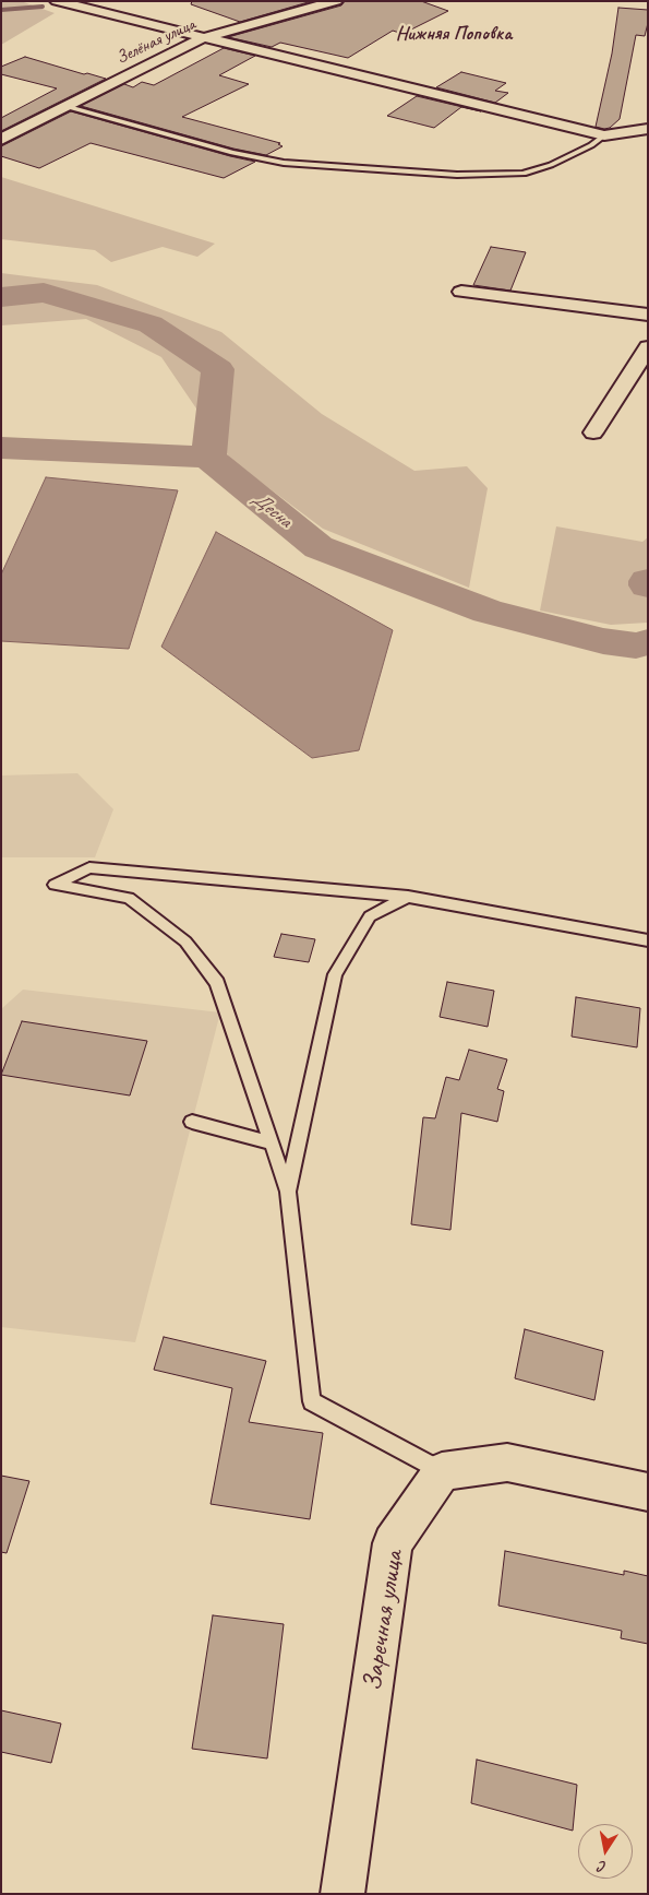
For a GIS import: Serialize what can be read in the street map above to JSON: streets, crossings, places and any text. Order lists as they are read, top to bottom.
{
  "streets": {
    "street": ["Зелёная улица", "Заречная улица"]
  },
  "districts": ["Нижняя Поповка"],
  "water": ["Десна"],
  "north": "bottom"
}
